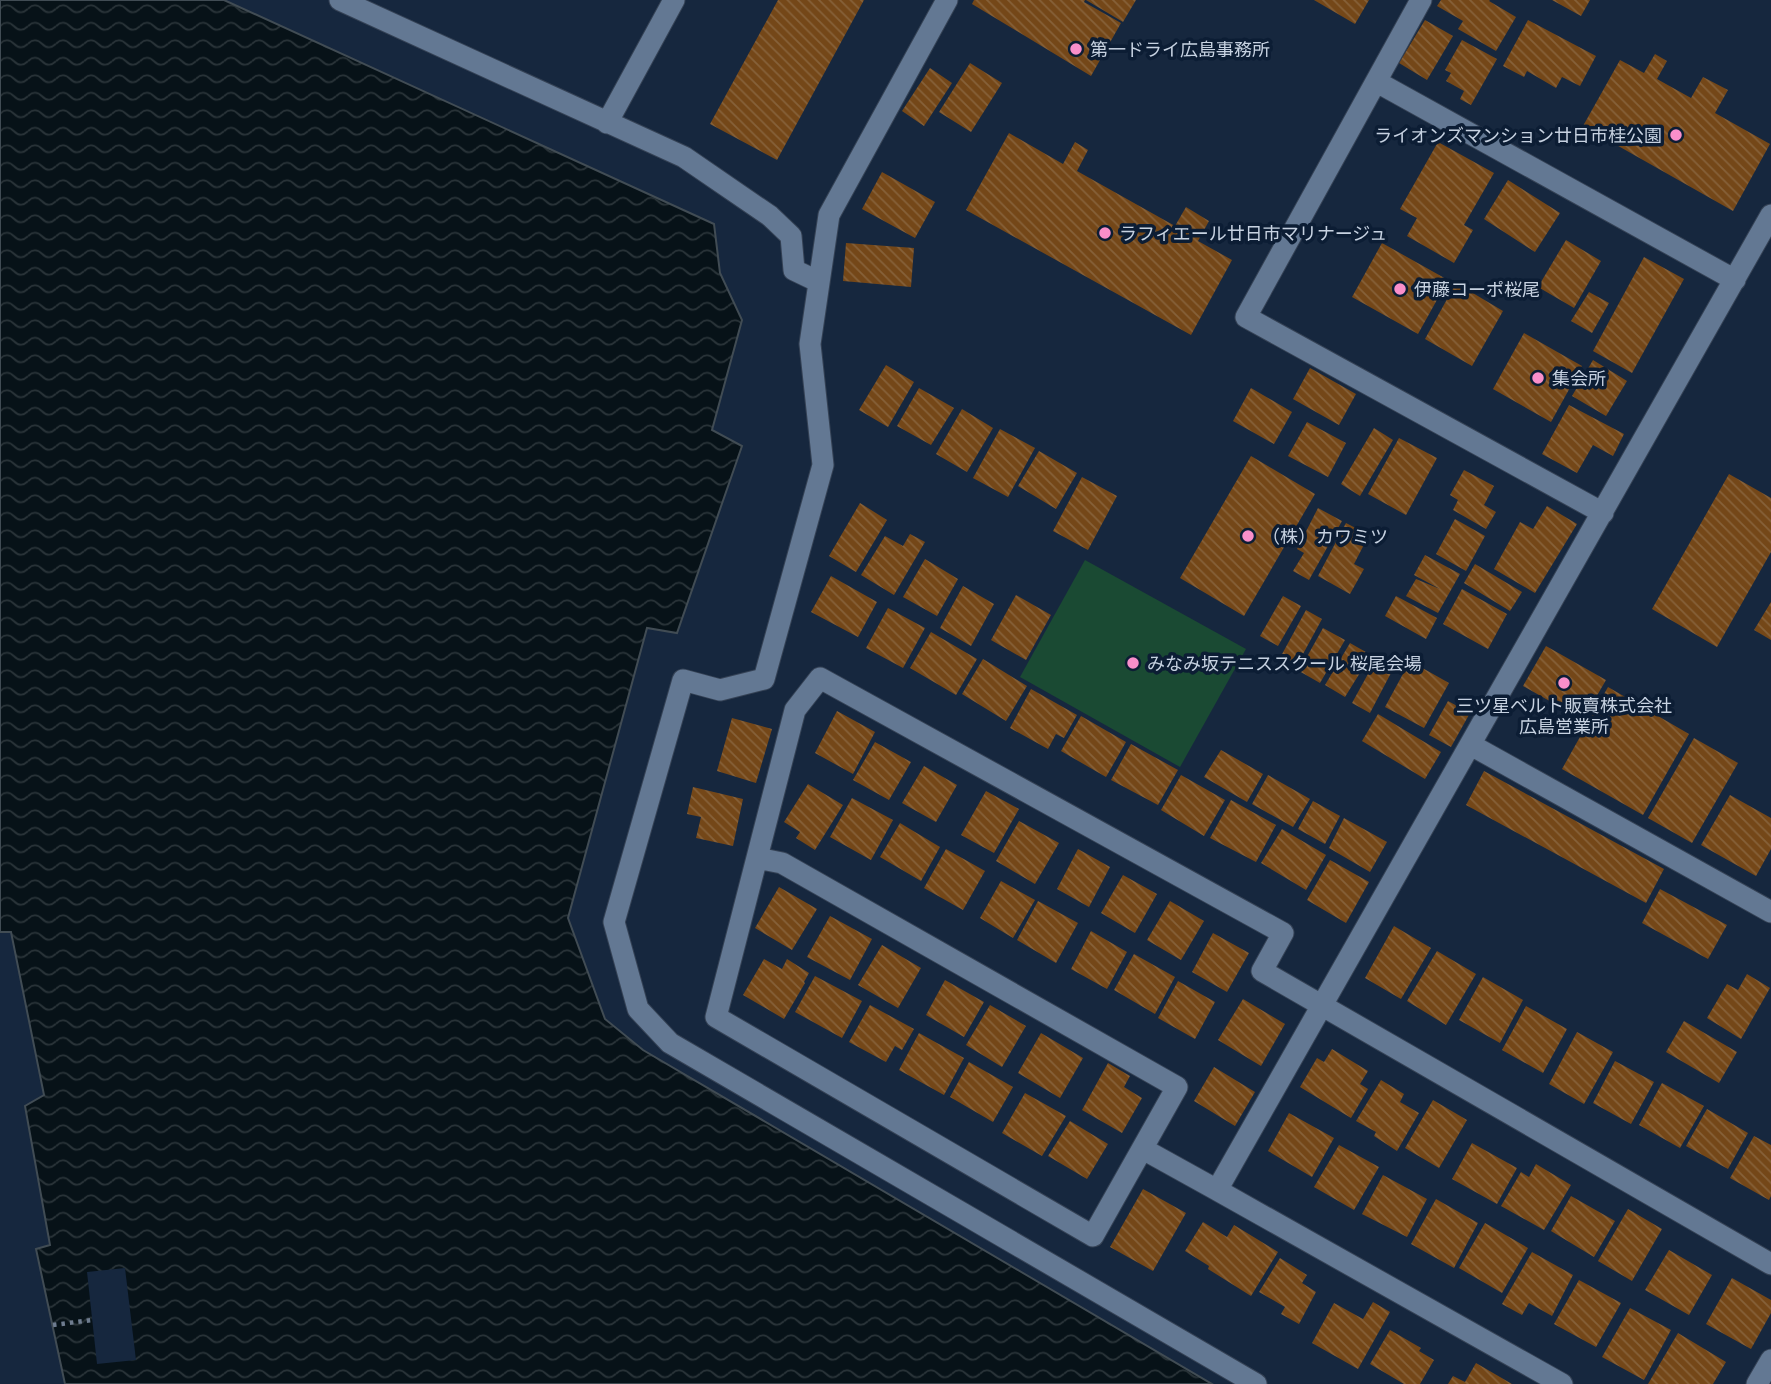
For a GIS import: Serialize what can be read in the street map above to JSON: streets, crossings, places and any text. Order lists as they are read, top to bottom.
{
  "places": [
    "第一ドライ広島事務所",
    "ライオンズマンション廿日市桂公園",
    "ラフィエール廿日市マリナージュ",
    "伊藤コーポ桜尾",
    "集会所",
    "（株）カワミツ",
    "みなみ坂テニススクール 桜尾会場",
    "三ツ星ベルト販賣株式会社 広島営業所"
  ]
}
